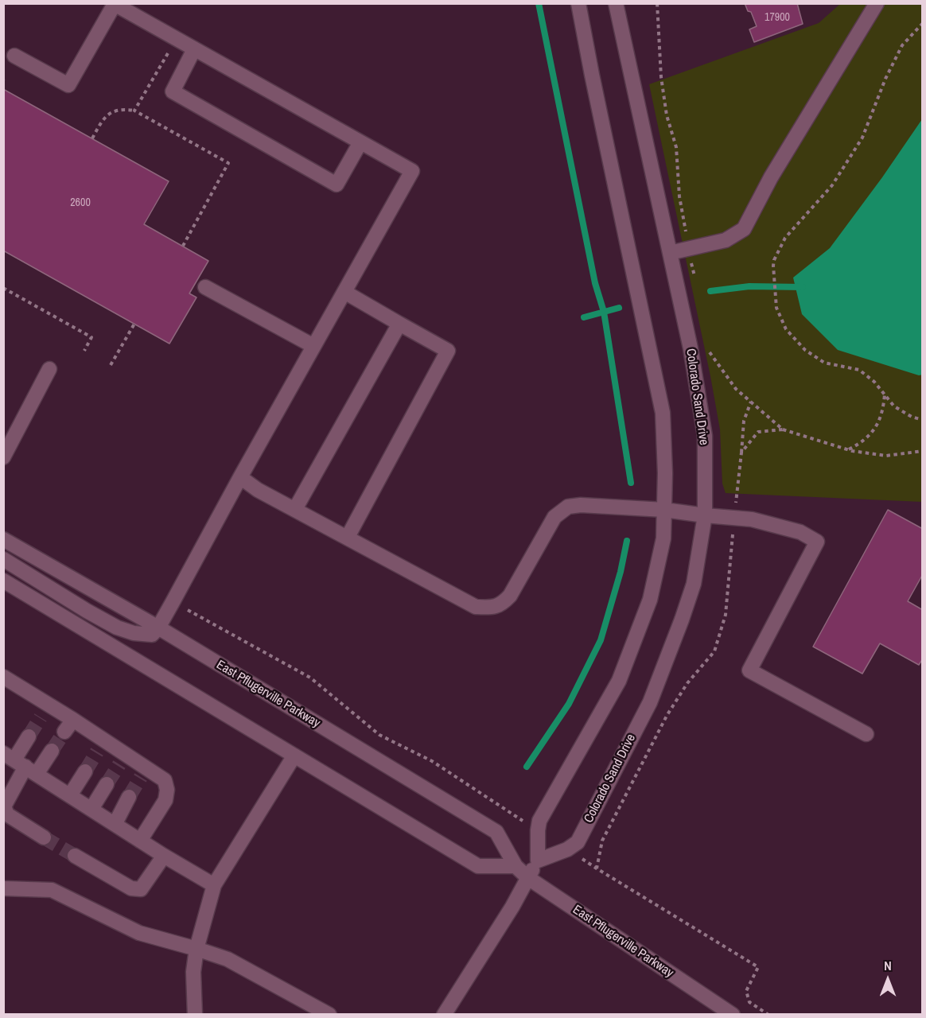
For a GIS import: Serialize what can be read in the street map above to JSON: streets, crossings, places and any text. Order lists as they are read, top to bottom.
{
  "streets": {
    "street": ["Colorado Sand Drive", "East Pflugerville Parkway"]
  },
  "house_numbers": ["17900", "2600"],
  "north": "top"
}
